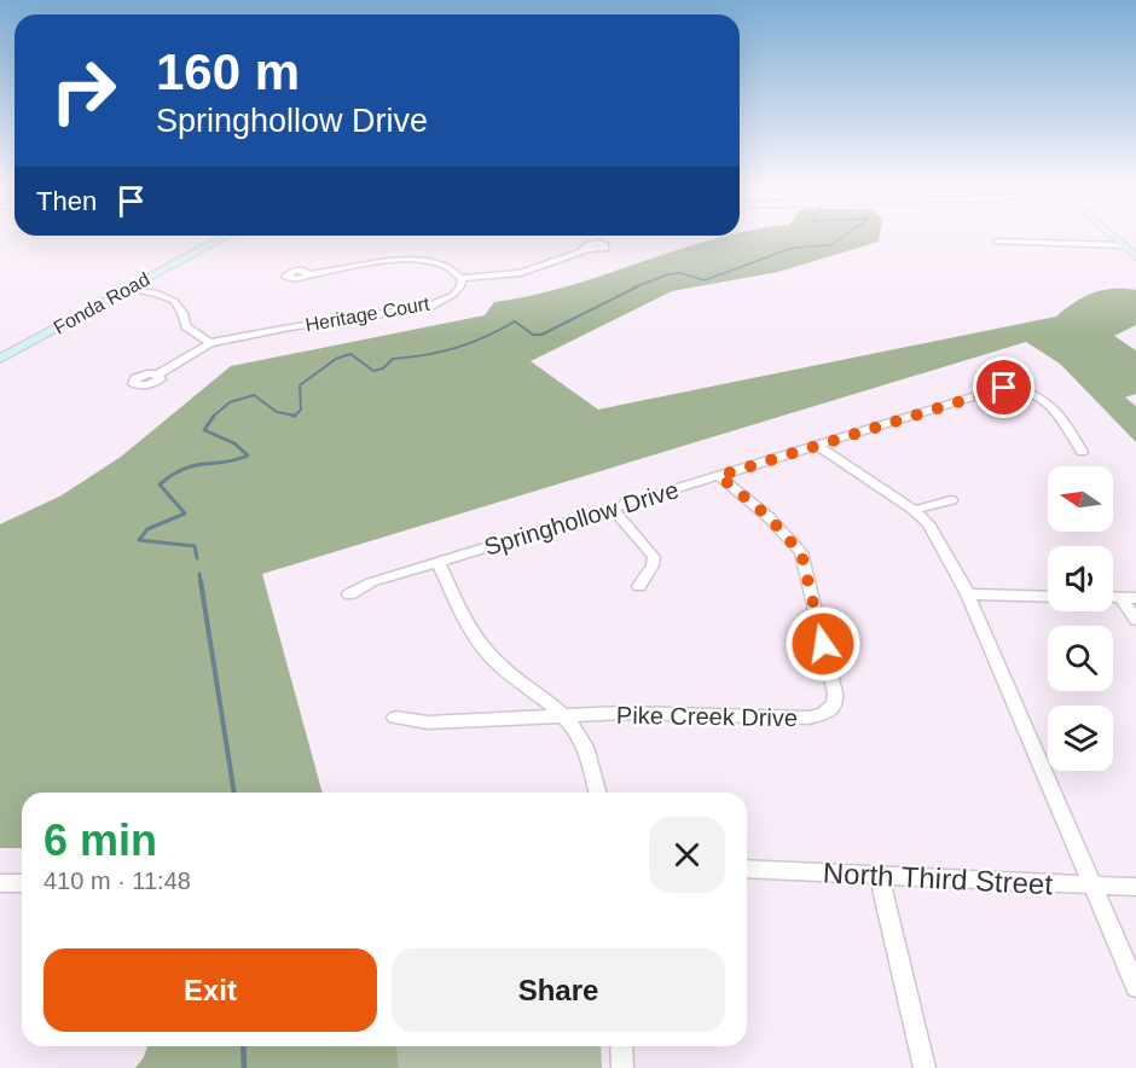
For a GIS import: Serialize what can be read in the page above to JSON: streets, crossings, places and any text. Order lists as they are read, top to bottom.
{
  "streets": {
    "street": [
      "Fonda Road",
      "Heritage Court",
      "Springhollow Drive",
      "Pike Creek Drive",
      "North Third Street"
    ]
  },
  "crossings": [
    ["Springhollow Drive", "Pike Creek Drive"]
  ],
  "north": "left",
  "page": {
    "turn": ["160 m", "Springhollow Drive"],
    "then": "Then",
    "heading": ["6 min", "410 m · 11:48"],
    "buttons": ["Exit", "Share"]
  }
}
